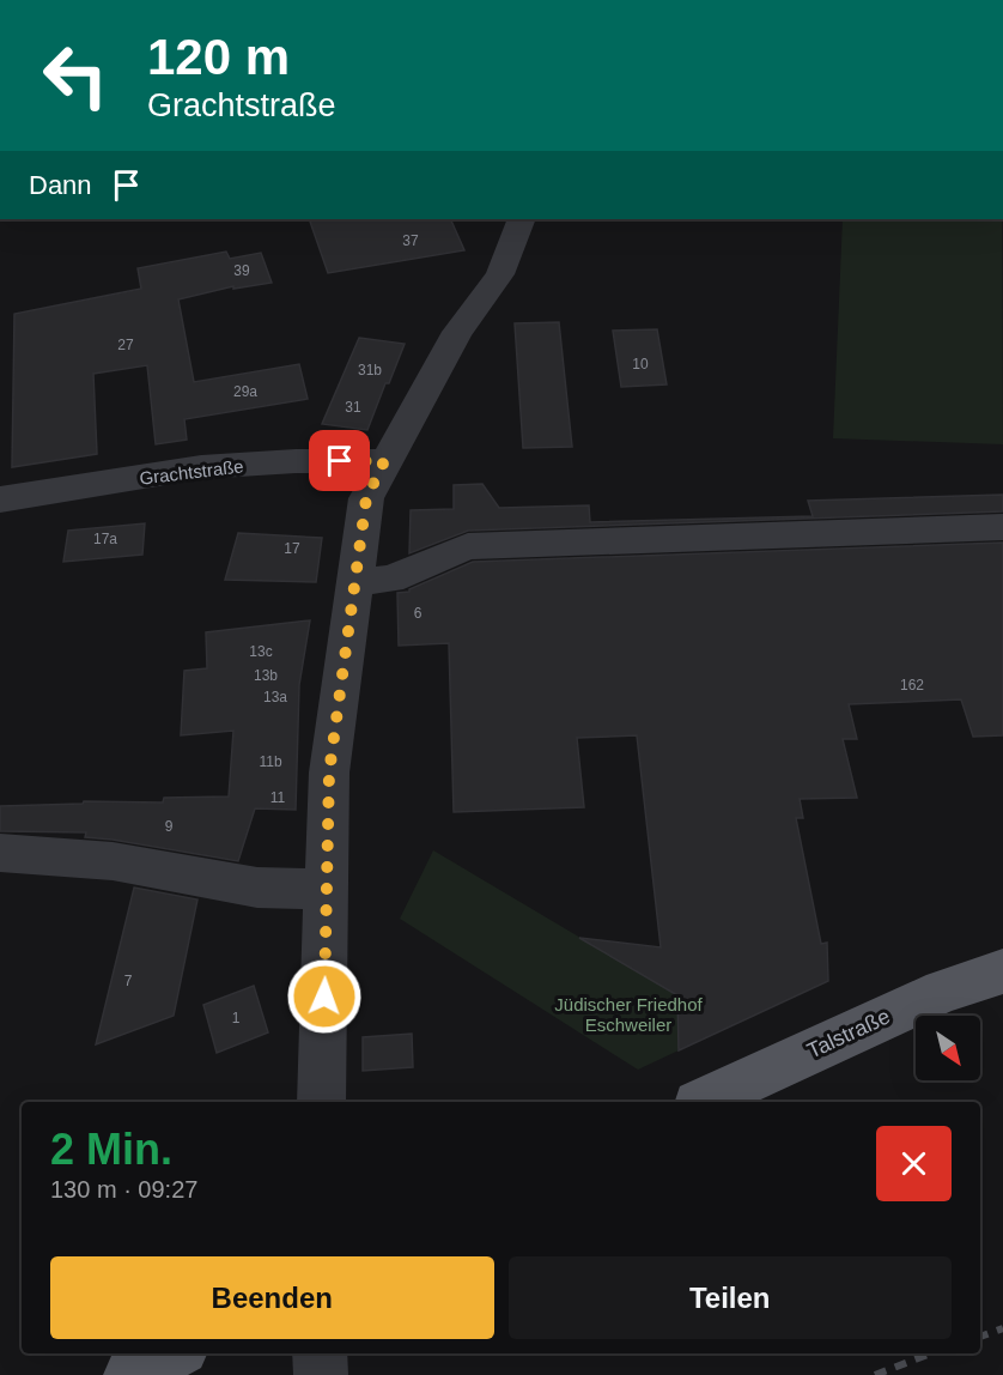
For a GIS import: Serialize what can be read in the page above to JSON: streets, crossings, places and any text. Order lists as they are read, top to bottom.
{
  "streets": {
    "main road": ["Talstraße"],
    "street": ["Grachtstraße"]
  },
  "parks": ["Jüdischer Friedhof Eschweiler"],
  "house_numbers": [
    "37",
    "39",
    "27",
    "10",
    "31b",
    "29a",
    "31",
    "17a",
    "17",
    "6",
    "13c",
    "13b",
    "162",
    "13a",
    "11b",
    "11",
    "9",
    "7",
    "1"
  ],
  "north": "bottom right",
  "page": {
    "turn": ["120 m", "Grachtstraße"],
    "then": "Dann",
    "heading": ["2 Min.", "130 m · 09:27"],
    "buttons": ["Beenden", "Teilen"]
  }
}
